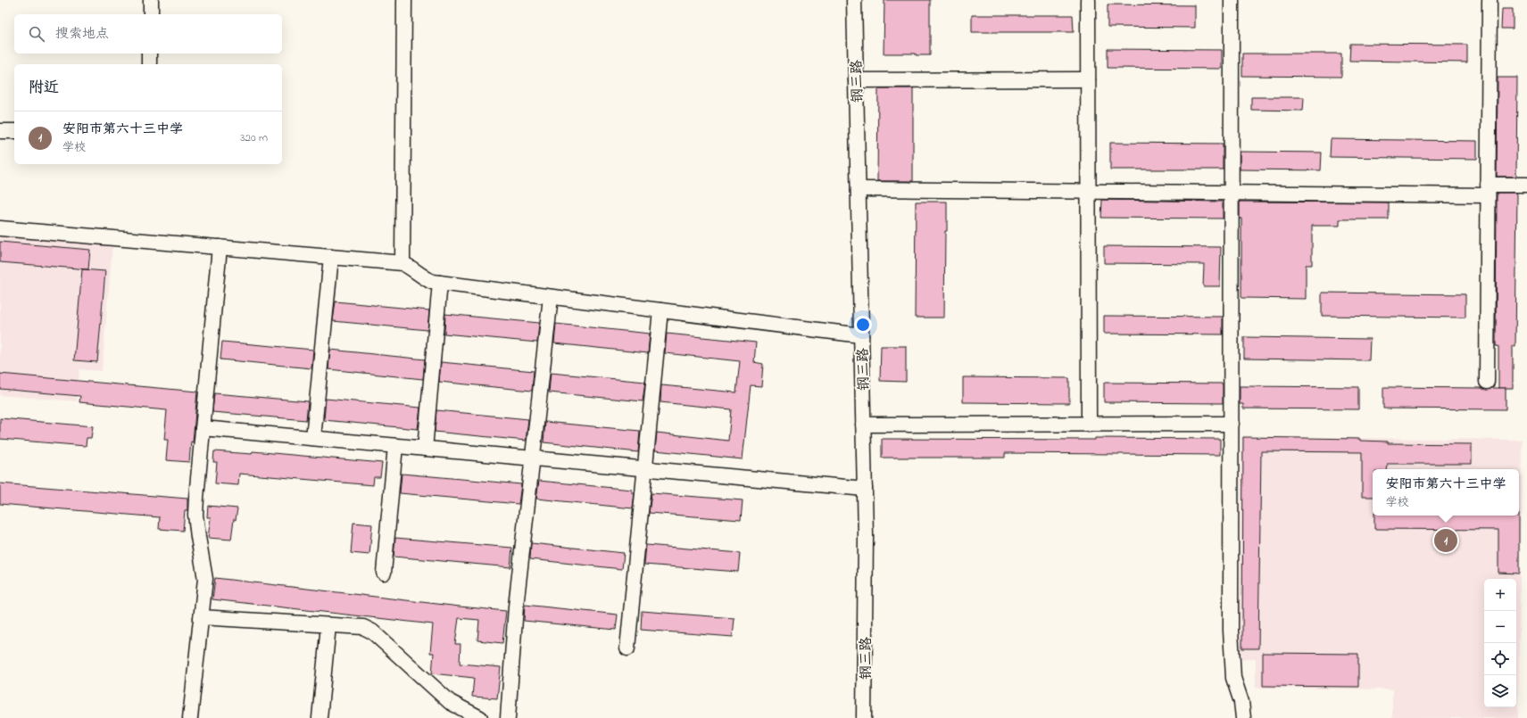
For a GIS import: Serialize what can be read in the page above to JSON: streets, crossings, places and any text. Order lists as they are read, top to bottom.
{
  "streets": {
    "street": ["钢三路"]
  },
  "page": {
    "search": "搜索地点",
    "heading": "附近",
    "list": [
      {
        "mark": "1",
        "name": "安阳市第六十三中学",
        "note": "学校",
        "value": "320 m"
      }
    ],
    "popup": ["安阳市第六十三中学", "学校"],
    "pins": "1",
    "map_buttons": ["+", "−"]
  }
}
